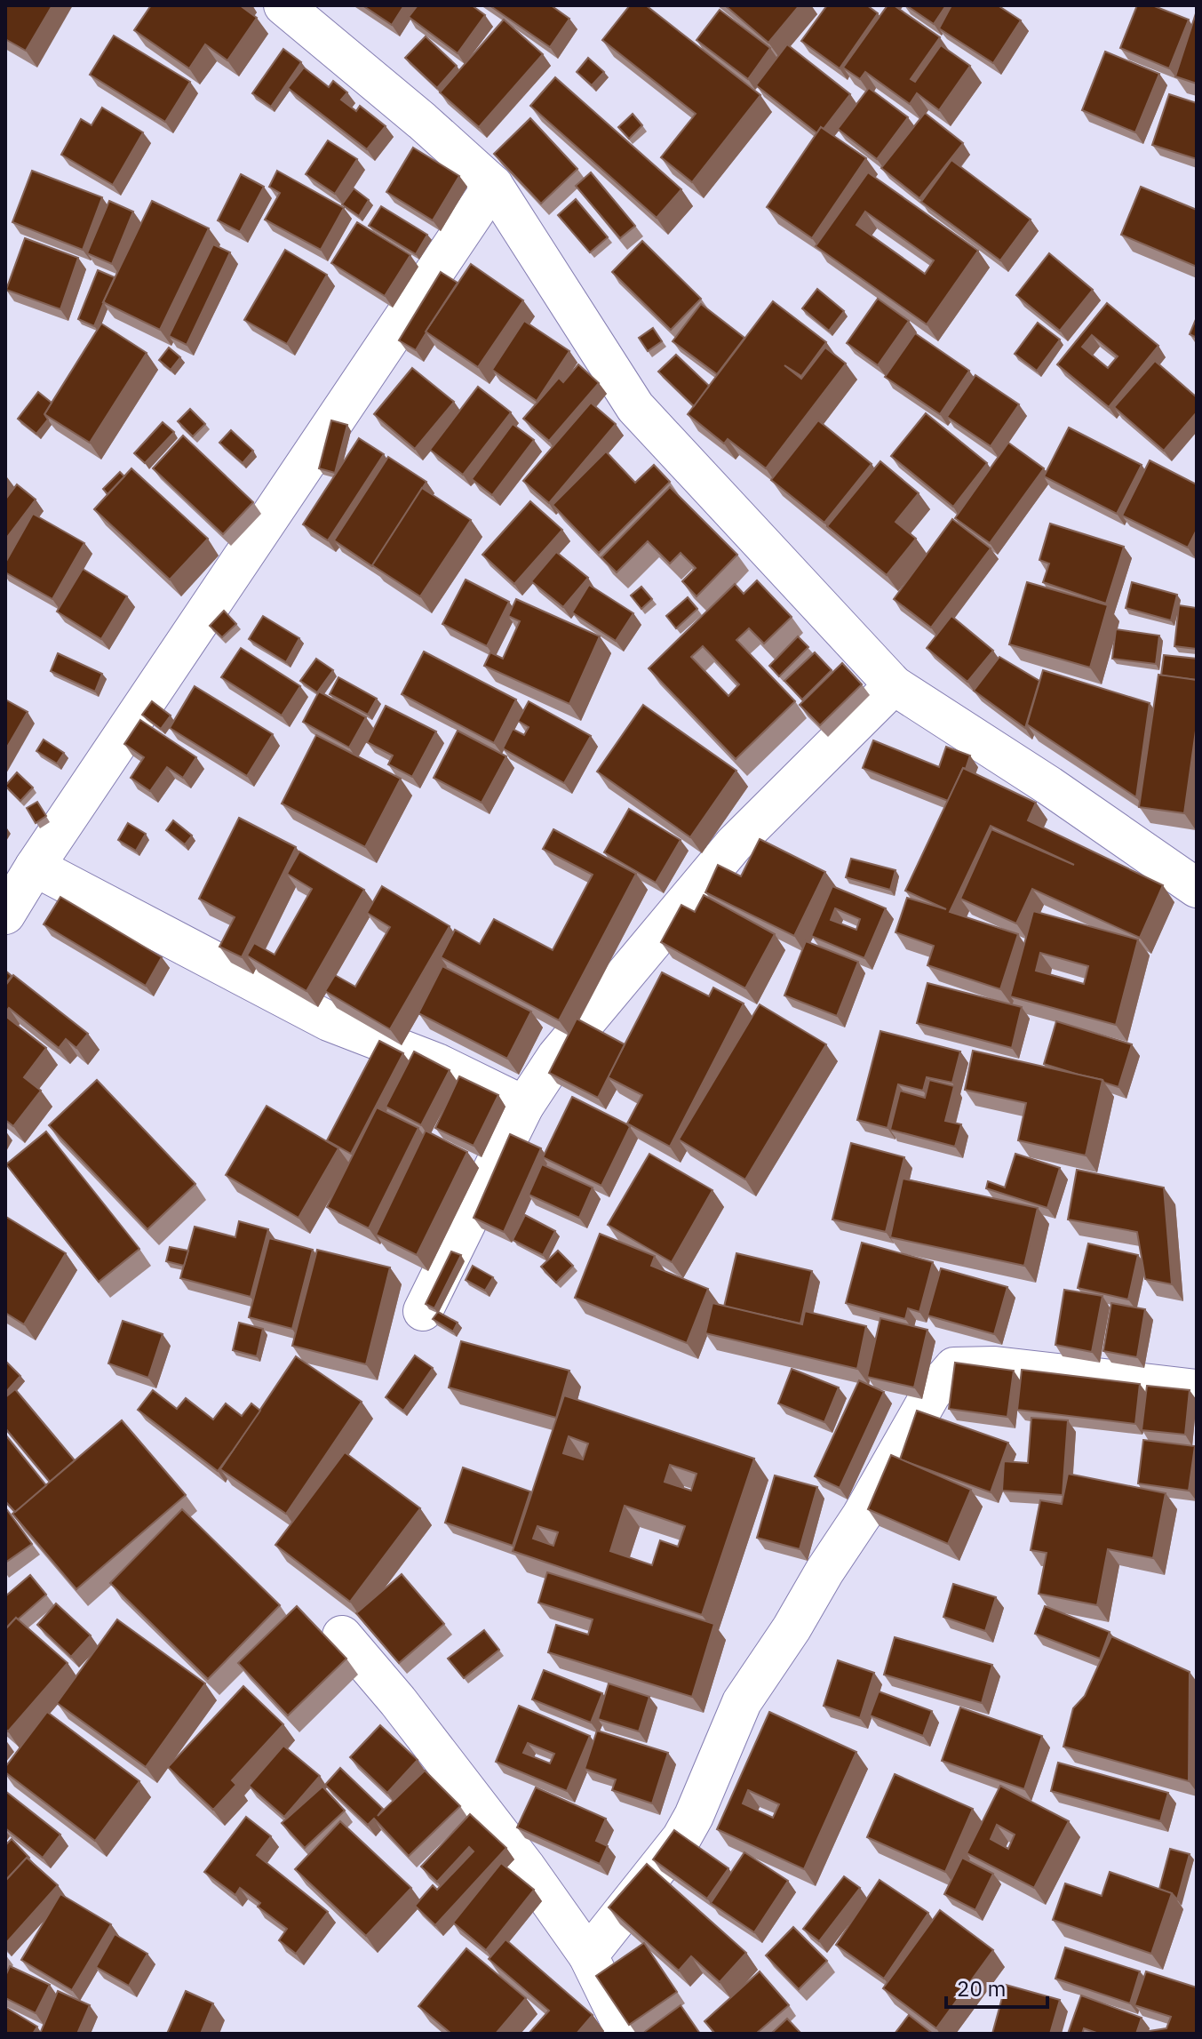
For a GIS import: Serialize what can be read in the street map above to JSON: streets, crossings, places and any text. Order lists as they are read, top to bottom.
{
  "scale_bar": "20 m"
}
